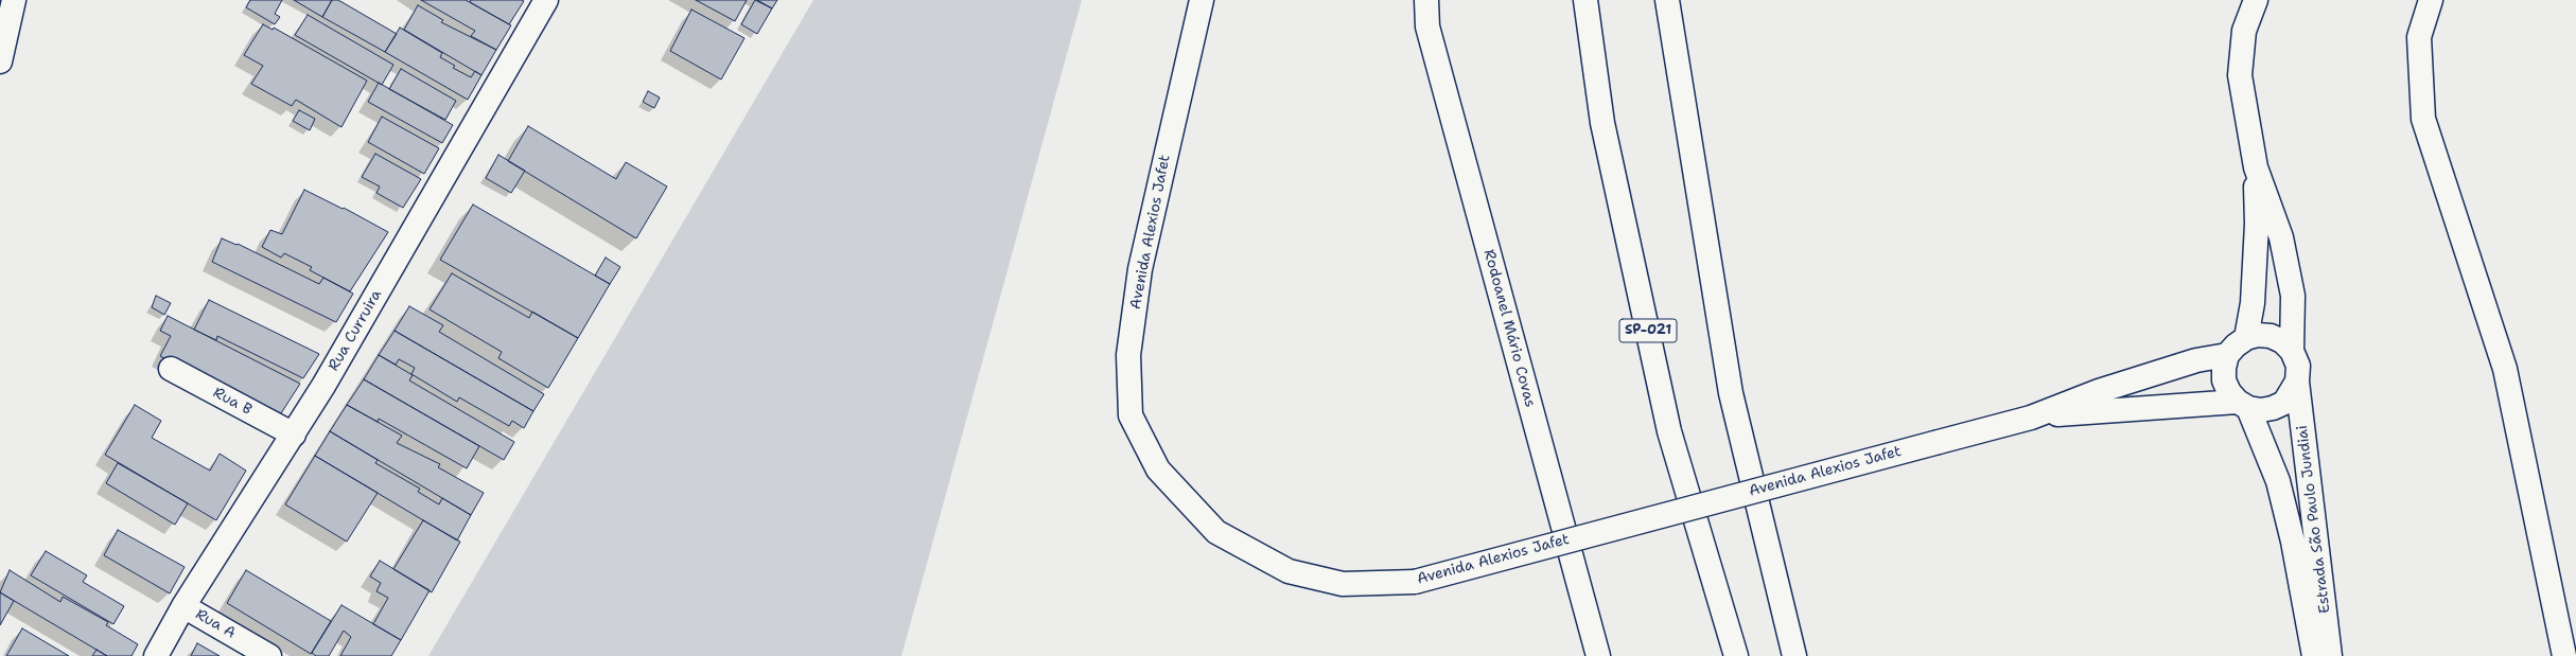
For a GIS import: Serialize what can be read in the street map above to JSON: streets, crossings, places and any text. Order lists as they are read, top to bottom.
{
  "streets": {
    "main road": [
      "Avenida Alexios Jafet",
      "Rodoanel Mário Covas",
      "Rua Curruira",
      "SP-021",
      "Rua B",
      "Estrada São Paulo Jundiai",
      "Rua A"
    ]
  },
  "crossings": [
    ["Avenida Alexios Jafet", "Estrada São Paulo Jundiai"],
    ["Rua Curruira", "Rua B"],
    ["Rua Curruira", "Rua A"]
  ]
}
